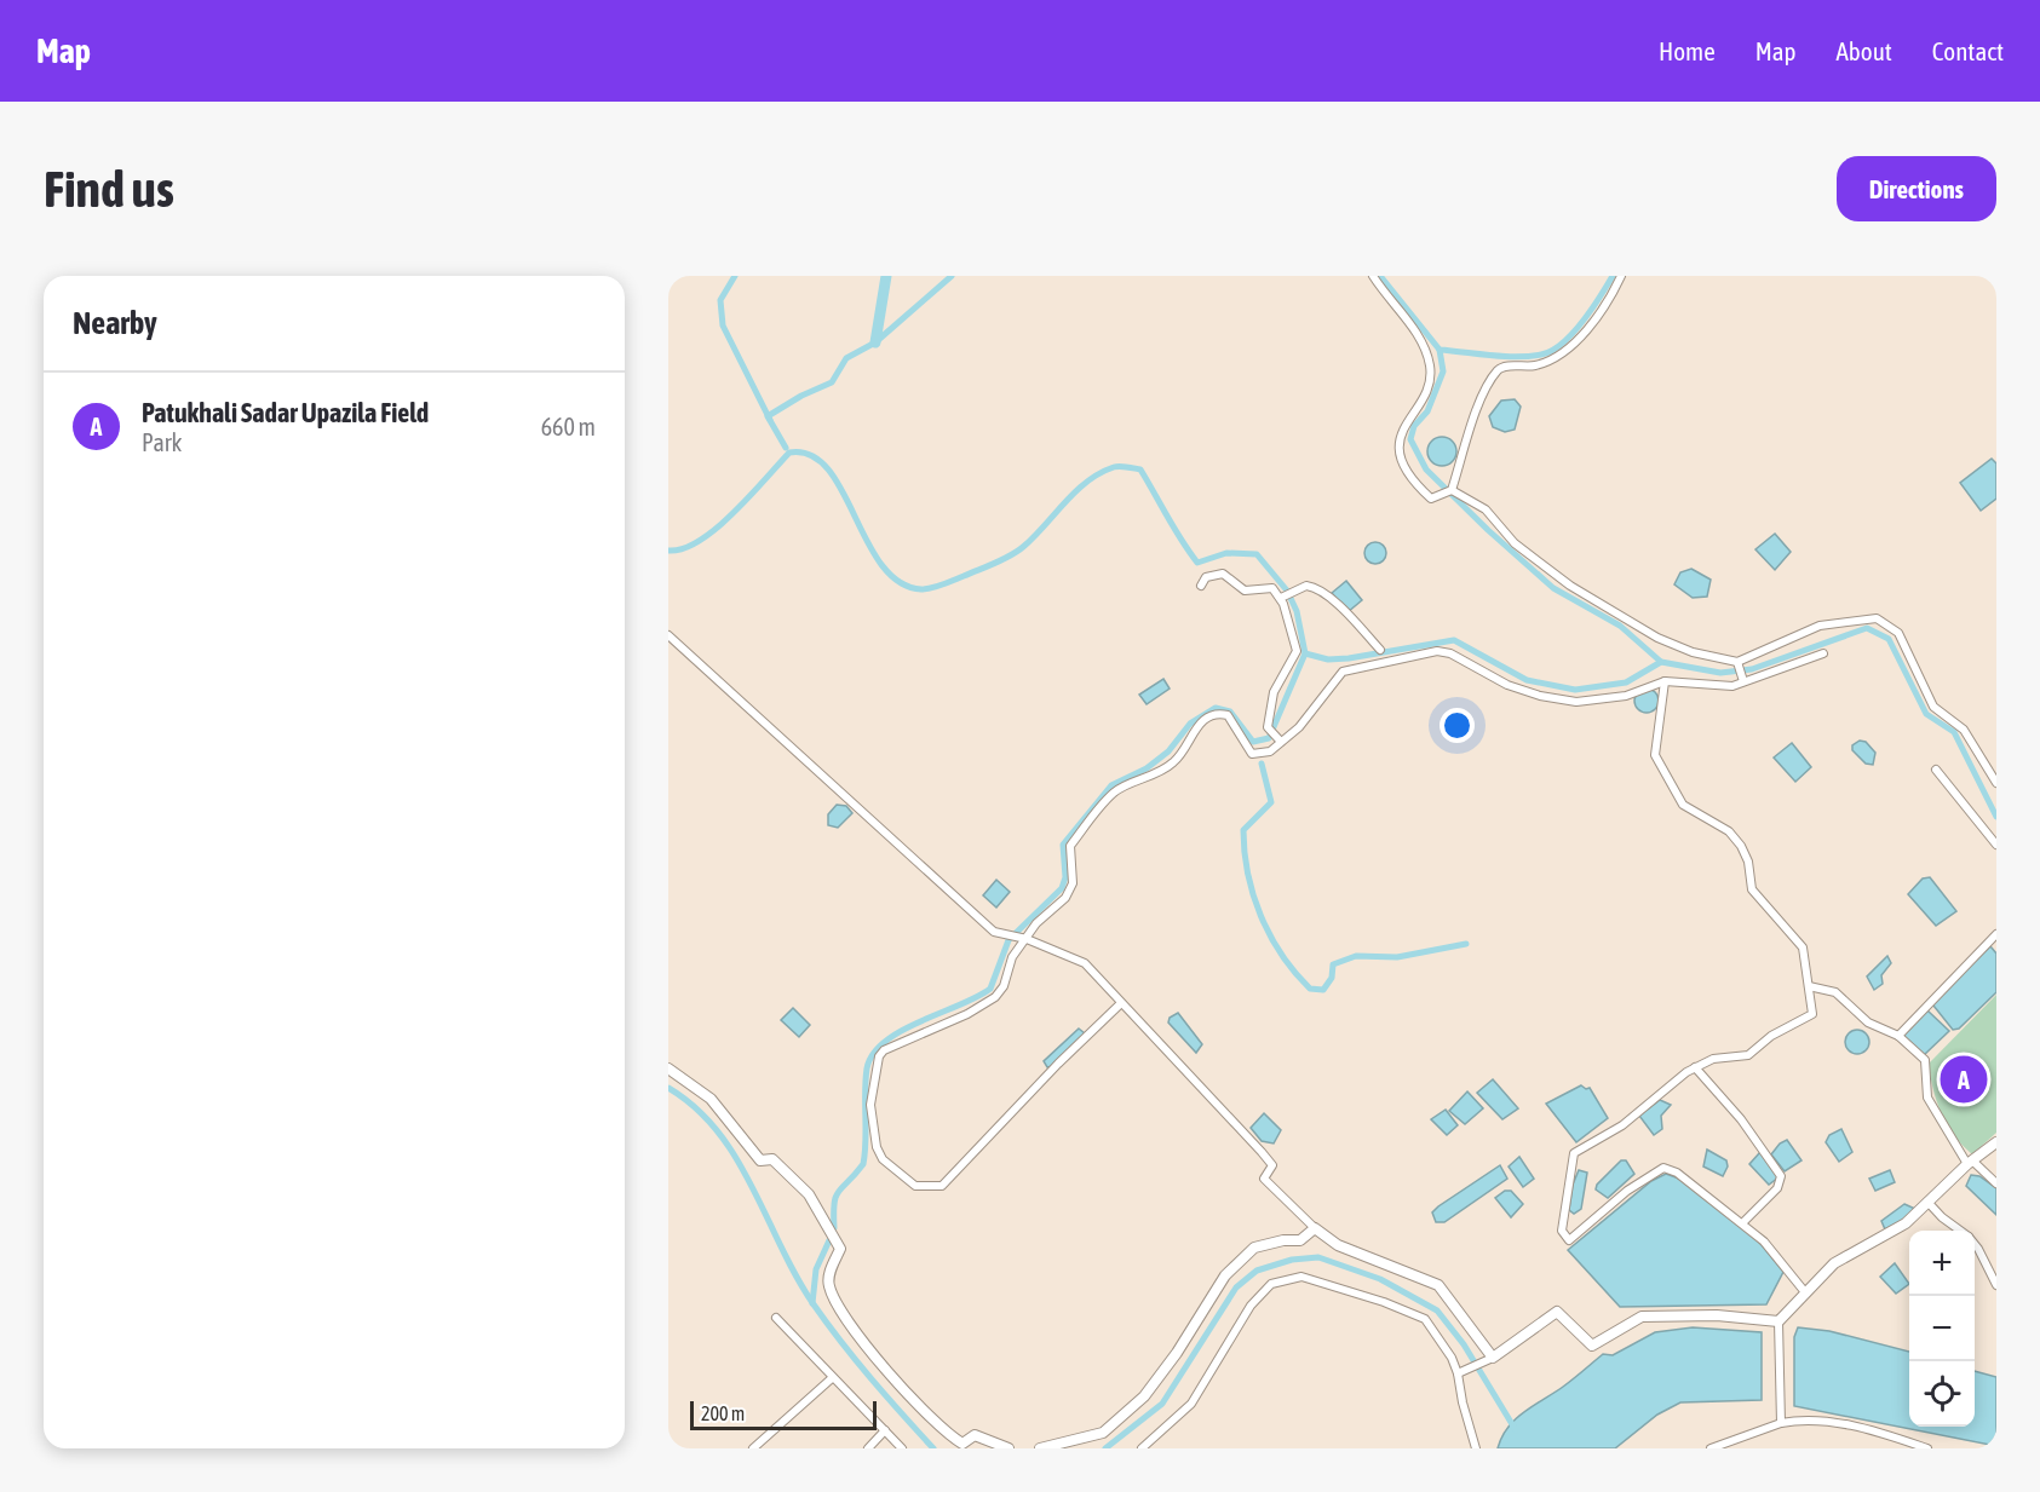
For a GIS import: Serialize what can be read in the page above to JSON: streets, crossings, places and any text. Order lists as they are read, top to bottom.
{
  "scale_bar": "200 m",
  "page": {
    "header": "Map",
    "nav": [
      "Home",
      "Map",
      "About",
      "Contact"
    ],
    "buttons": "Directions",
    "title": "Find us",
    "heading": "Nearby",
    "list": [
      {
        "mark": "A",
        "name": "Patukhali Sadar Upazila Field",
        "note": "Park",
        "value": "660 m"
      }
    ],
    "pins": "A",
    "map_buttons": ["+", "−"],
    "scale": "200 m"
  }
}
